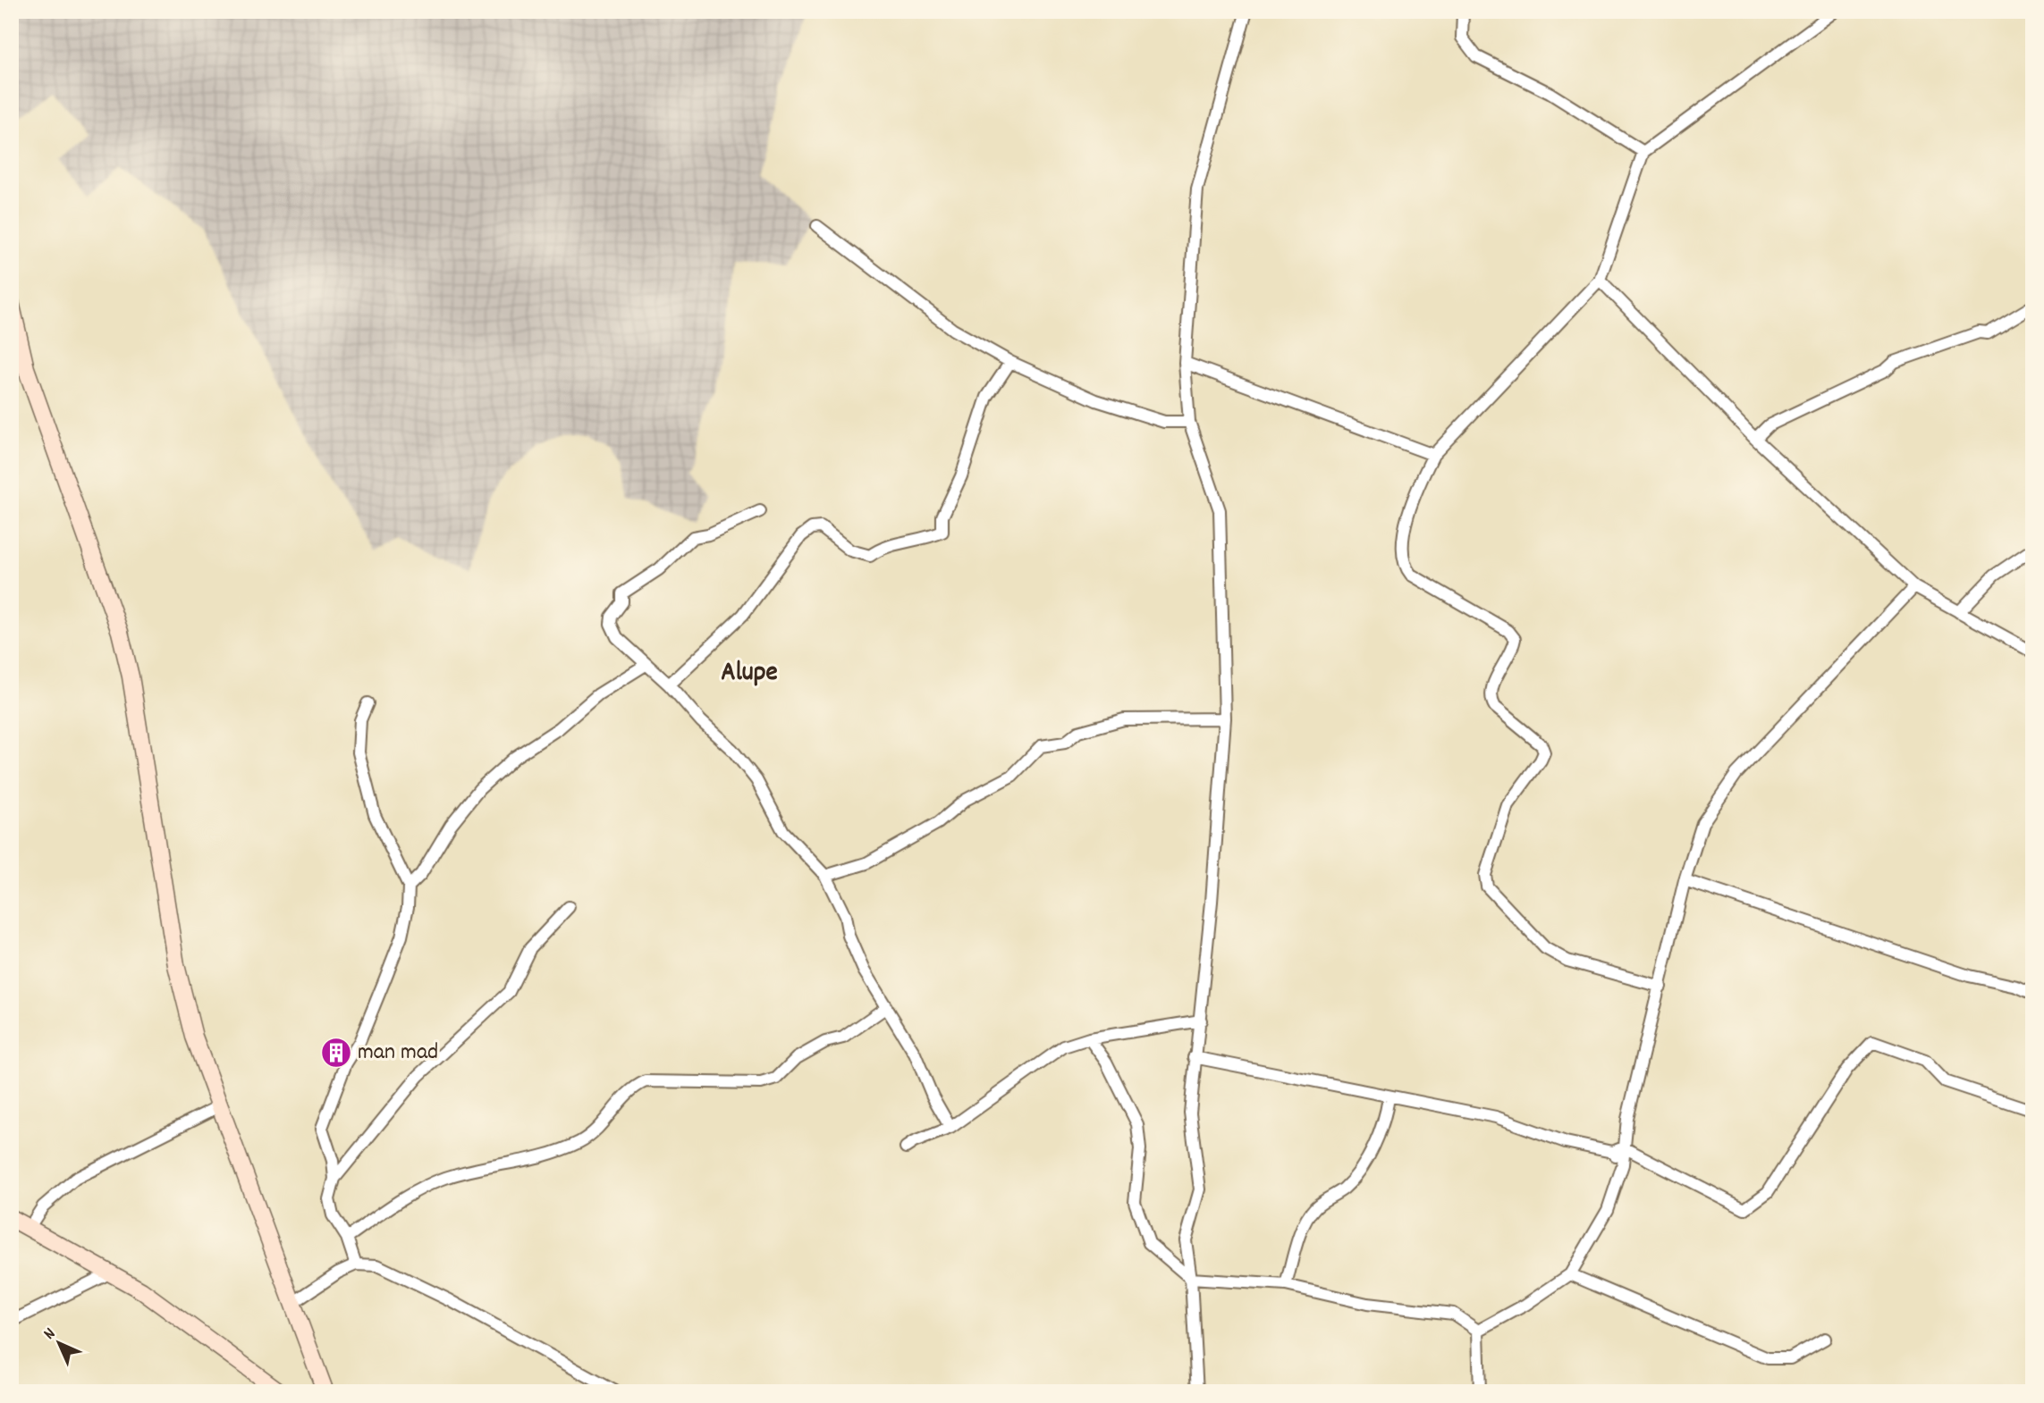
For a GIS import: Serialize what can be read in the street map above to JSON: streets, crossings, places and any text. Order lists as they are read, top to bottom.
{
  "districts": ["Alupe"],
  "places": {
    "building": ["man mad"]
  },
  "north": "top left"
}
